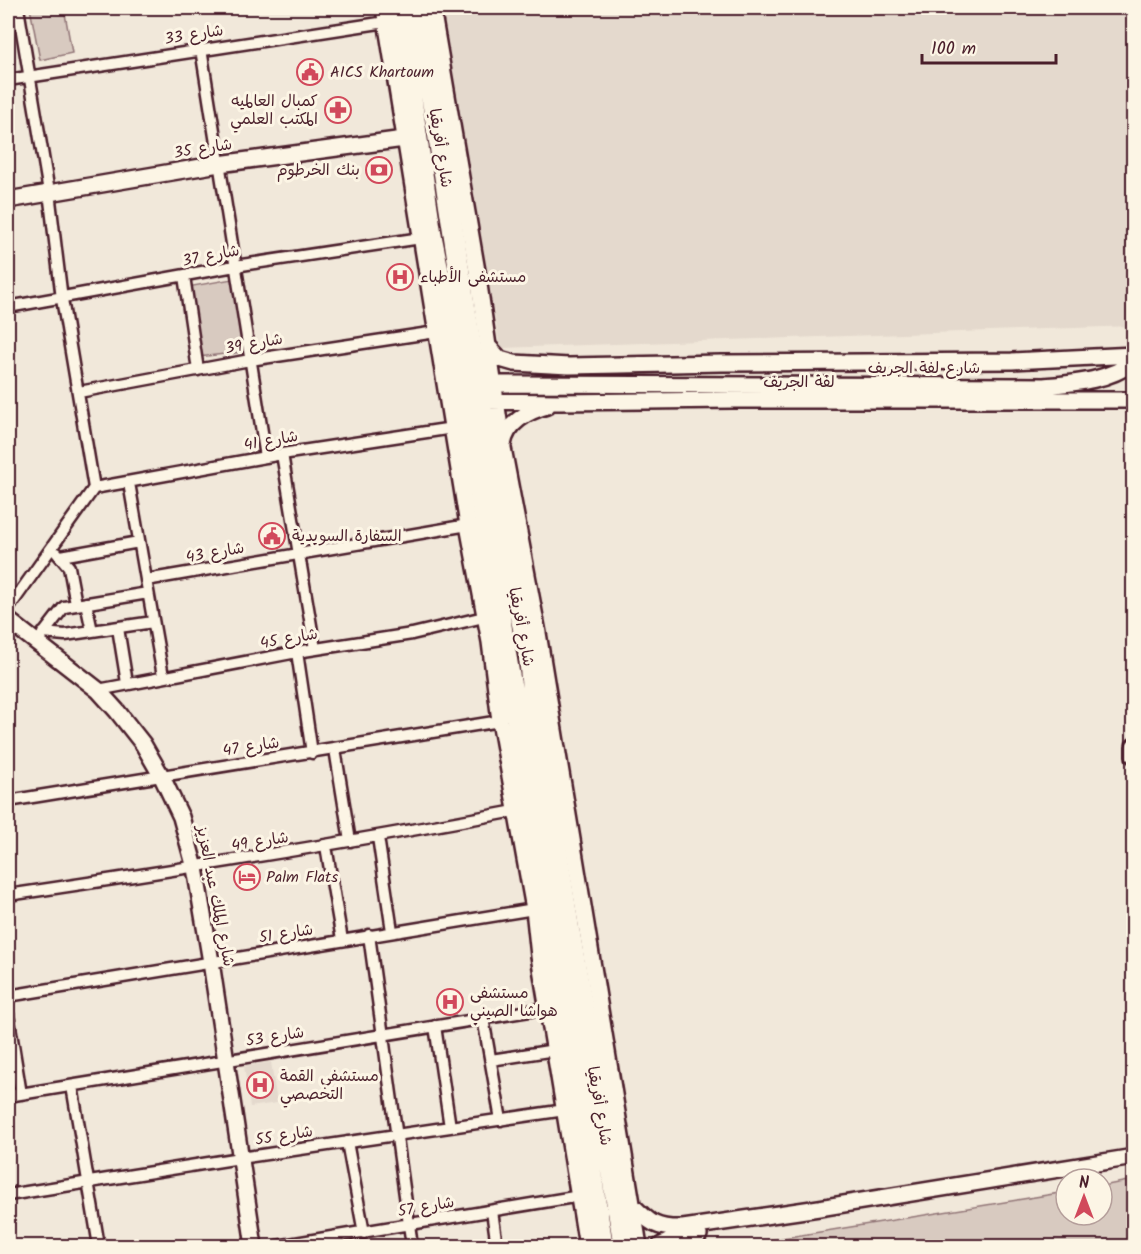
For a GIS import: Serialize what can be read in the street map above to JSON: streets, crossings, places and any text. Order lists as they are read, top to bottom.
{
  "streets": {
    "highway": ["شارع أفريقيا"],
    "street": [
      "شارع 33",
      "شارع 35",
      "شارع 37",
      "شارع 39",
      "شارع لفة الجريف",
      "لفة الجريف",
      "شارع 41",
      "شارع 43",
      "شارع 45",
      "شارع 47",
      "شارع 49",
      "شارع الملك عبد العزيز",
      "شارع 51",
      "شارع 53",
      "شارع 55",
      "شارع 57"
    ]
  },
  "crossings": [
    ["شارع 33", "شارع أفريقيا"],
    ["شارع أفريقيا", "شارع 35"],
    ["شارع أفريقيا", "شارع 37"],
    ["شارع أفريقيا", "شارع 39"],
    ["شارع أفريقيا", "شارع لفة الجريف"],
    ["شارع أفريقيا", "لفة الجريف"],
    ["شارع أفريقيا", "شارع 41"],
    ["شارع أفريقيا", "شارع 43"],
    ["شارع أفريقيا", "شارع 45"],
    ["شارع أفريقيا", "شارع 47"],
    ["شارع أفريقيا", "شارع 49"],
    ["شارع أفريقيا", "شارع 51"],
    ["شارع أفريقيا", "شارع 53"],
    ["شارع أفريقيا", "شارع 55"],
    ["شارع أفريقيا", "شارع 57"],
    ["شارع لفة الجريف", "لفة الجريف"],
    ["شارع 45", "شارع الملك عبد العزيز"],
    ["شارع 47", "شارع الملك عبد العزيز"],
    ["شارع 49", "شارع الملك عبد العزيز"],
    ["شارع الملك عبد العزيز", "شارع 51"],
    ["شارع الملك عبد العزيز", "شارع 53"],
    ["شارع الملك عبد العزيز", "شارع 55"]
  ],
  "places": {
    "public building": ["AICS Khartoum", "السفارة السويدية"],
    "pharmacy": ["كمبال العالميه المكتب العلمي"],
    "bank": ["بنك الخرطوم"],
    "hospital": ["مستشفی الأطباء", "مستشفى هواشا الصيني", "مستشفى القمة التخصصي"],
    "hotel": ["Palm Flats"]
  },
  "scale_bar": "100 m",
  "north": "top"
}
